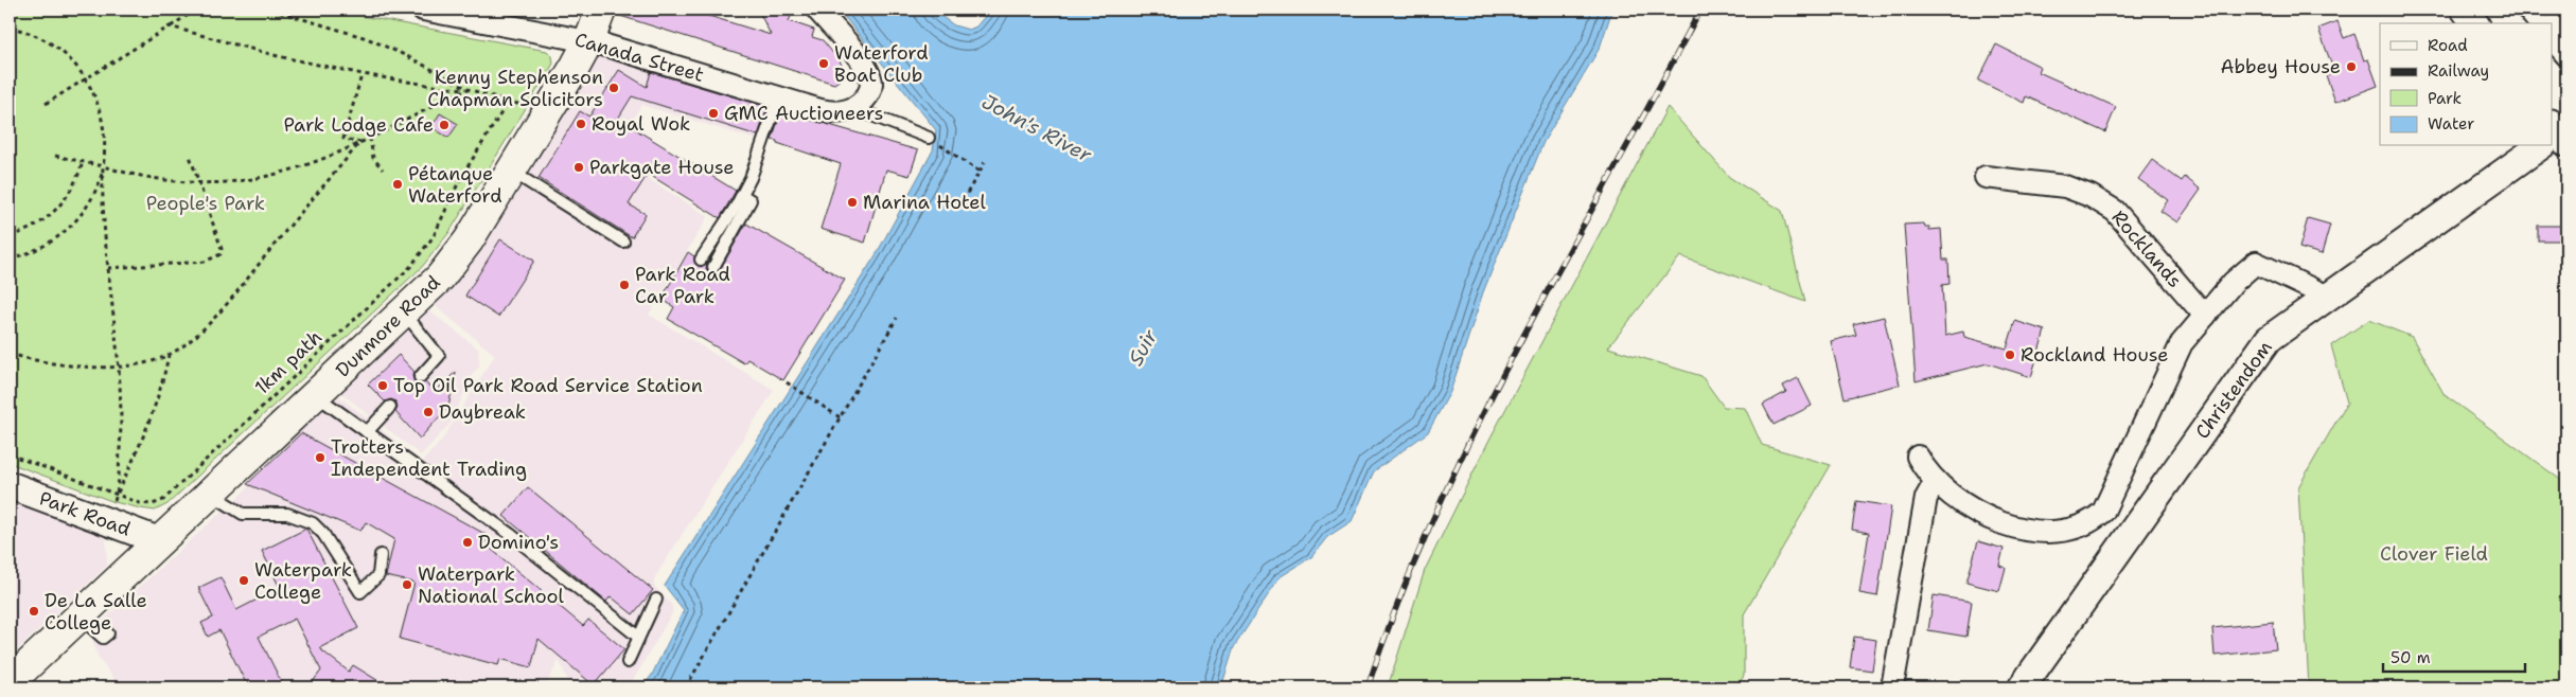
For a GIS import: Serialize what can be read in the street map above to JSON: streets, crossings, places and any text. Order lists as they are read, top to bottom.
{
  "streets": {
    "main road": ["Dunmore Road"],
    "street": [
      "Canada Street",
      "Rocklands",
      "Christendom",
      "Park Road"
    ],
    "path": ["1km path"]
  },
  "crossings": [
    ["Canada Street", "Dunmore Road"],
    ["Dunmore Road", "Park Road"]
  ],
  "water": ["John's River", "Suir"],
  "parks": ["People's Park", "Clover Field"],
  "places": [
    "Waterford Boat Club",
    "Abbey House",
    "Kenny Stephenson Chapman Solicitors",
    "GMC Auctioneers",
    "Royal Wok",
    "Park Lodge Cafe",
    "Parkgate House",
    "Pétanque Waterford",
    "Marina Hotel",
    "Park Road Car Park",
    "Rockland House",
    "Top Oil Park Road Service Station",
    "Daybreak",
    "Trotters Independent Trading",
    "Domino's",
    "Waterpark College",
    "Waterpark National School",
    "De La Salle College"
  ],
  "legend": [
    "Road",
    "Railway",
    "Park",
    "Water"
  ],
  "scale_bar": "50 m"
}
